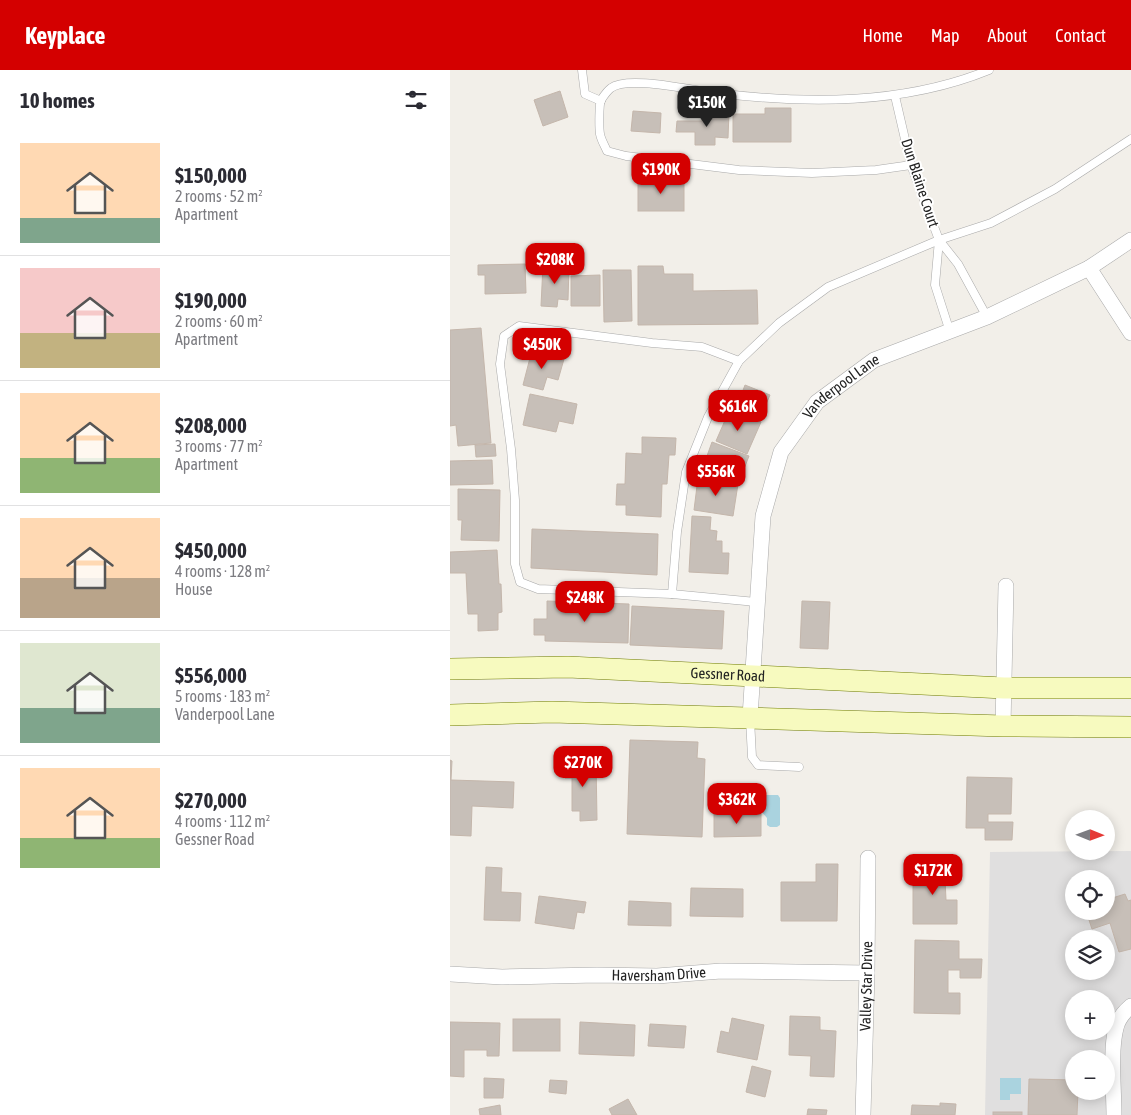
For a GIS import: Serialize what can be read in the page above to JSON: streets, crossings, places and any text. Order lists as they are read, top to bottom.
{
  "streets": {
    "main road": ["Gessner Road"],
    "street": ["Vanderpool Lane", "Haversham Drive", "Valley Star Drive"],
    "lane": ["Dun Blaine Court"]
  },
  "crossings": [
    ["Dun Blaine Court", "Vanderpool Lane"],
    ["Vanderpool Lane", "Gessner Road"],
    ["Haversham Drive", "Valley Star Drive"]
  ],
  "north": "right",
  "page": {
    "header": "Keyplace",
    "nav": [
      "Home",
      "Map",
      "About",
      "Contact"
    ],
    "heading": "10 homes",
    "price": [
      "$150K",
      "$190K",
      "$208K",
      "$450K",
      "$616K",
      "$556K",
      "$248K",
      "$270K",
      "$362K",
      "$172K"
    ],
    "list": [
      {
        "name": "$150,000",
        "note": "2 rooms · 52 m² · Apartment"
      },
      {
        "name": "$190,000",
        "note": "2 rooms · 60 m² · Apartment"
      },
      {
        "name": "$208,000",
        "note": "3 rooms · 77 m² · Apartment"
      },
      {
        "name": "$450,000",
        "note": "4 rooms · 128 m² · House"
      },
      {
        "name": "$556,000",
        "note": "5 rooms · 183 m² · Vanderpool Lane"
      },
      {
        "name": "$270,000",
        "note": "4 rooms · 112 m² · Gessner Road"
      }
    ],
    "map_buttons": ["+", "−"]
  }
}
